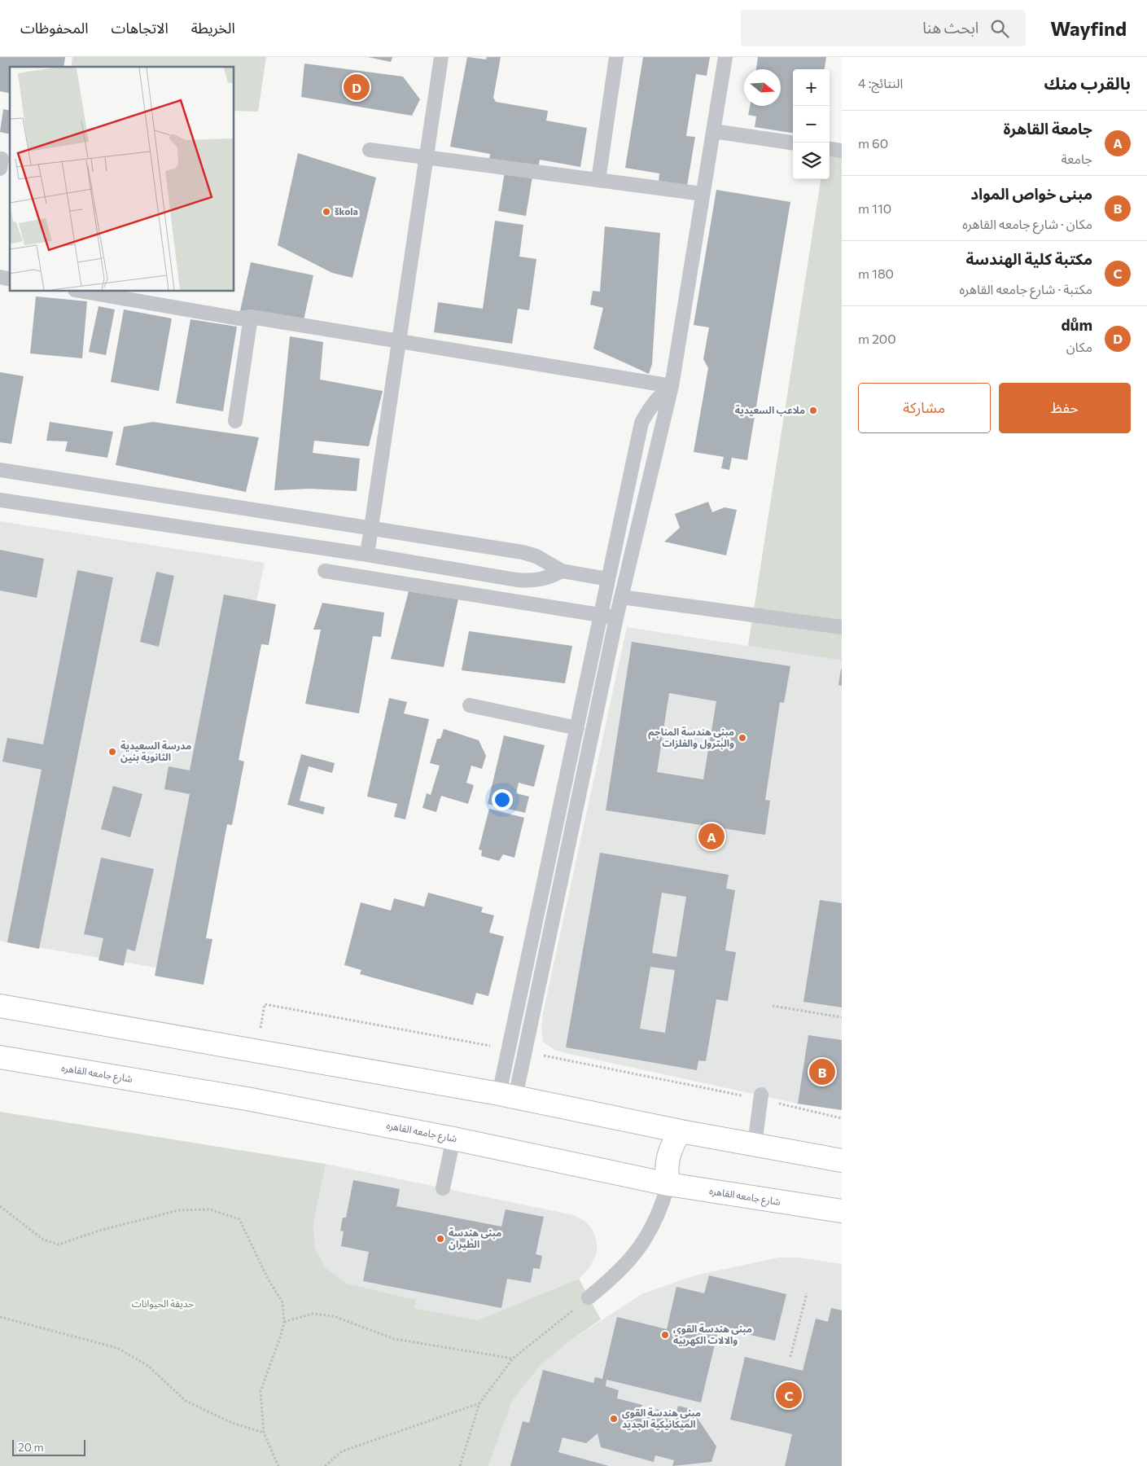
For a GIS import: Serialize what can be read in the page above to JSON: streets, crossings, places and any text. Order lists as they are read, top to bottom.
{
  "streets": {
    "main road": ["شارع جامعه القاهره"]
  },
  "parks": ["حديقة الحيوانات"],
  "places": [
    "škola",
    "ملاعب السعيدية",
    "مبنى هندسة المناجم والبترول والفلزات",
    "مدرسة السعيدية الثانوية بنين",
    "مبنى هندسة الطيران",
    "مبنى هندسة القوى والالات الكهربية",
    "مبنى هندسة القوى الميكانيكية الجديد"
  ],
  "scale_bar": "20 m",
  "north": "right",
  "page": {
    "header": "Wayfind",
    "search": "ابحث هنا",
    "nav": ["الخريطة", "الاتجاهات", "المحفوظات"],
    "heading": ["بالقرب منك", "النتائج: 4"],
    "map_buttons": ["+", "−"],
    "pins": [
      "D",
      "A",
      "B",
      "C"
    ],
    "list": [
      {
        "mark": "A",
        "name": "جامعة القاهرة",
        "note": "جامعة",
        "value": "60 m"
      },
      {
        "mark": "B",
        "name": "مبنى خواص المواد",
        "note": "مكان · شارع جامعه القاهره",
        "value": "110 m"
      },
      {
        "mark": "C",
        "name": "مكتبة كلية الهندسة",
        "note": "مكتبة · شارع جامعه القاهره",
        "value": "180 m"
      },
      {
        "mark": "D",
        "name": "dům",
        "note": "مكان",
        "value": "200 m"
      }
    ],
    "buttons": ["حفظ", "مشاركة"],
    "scale": "20 m"
  }
}
